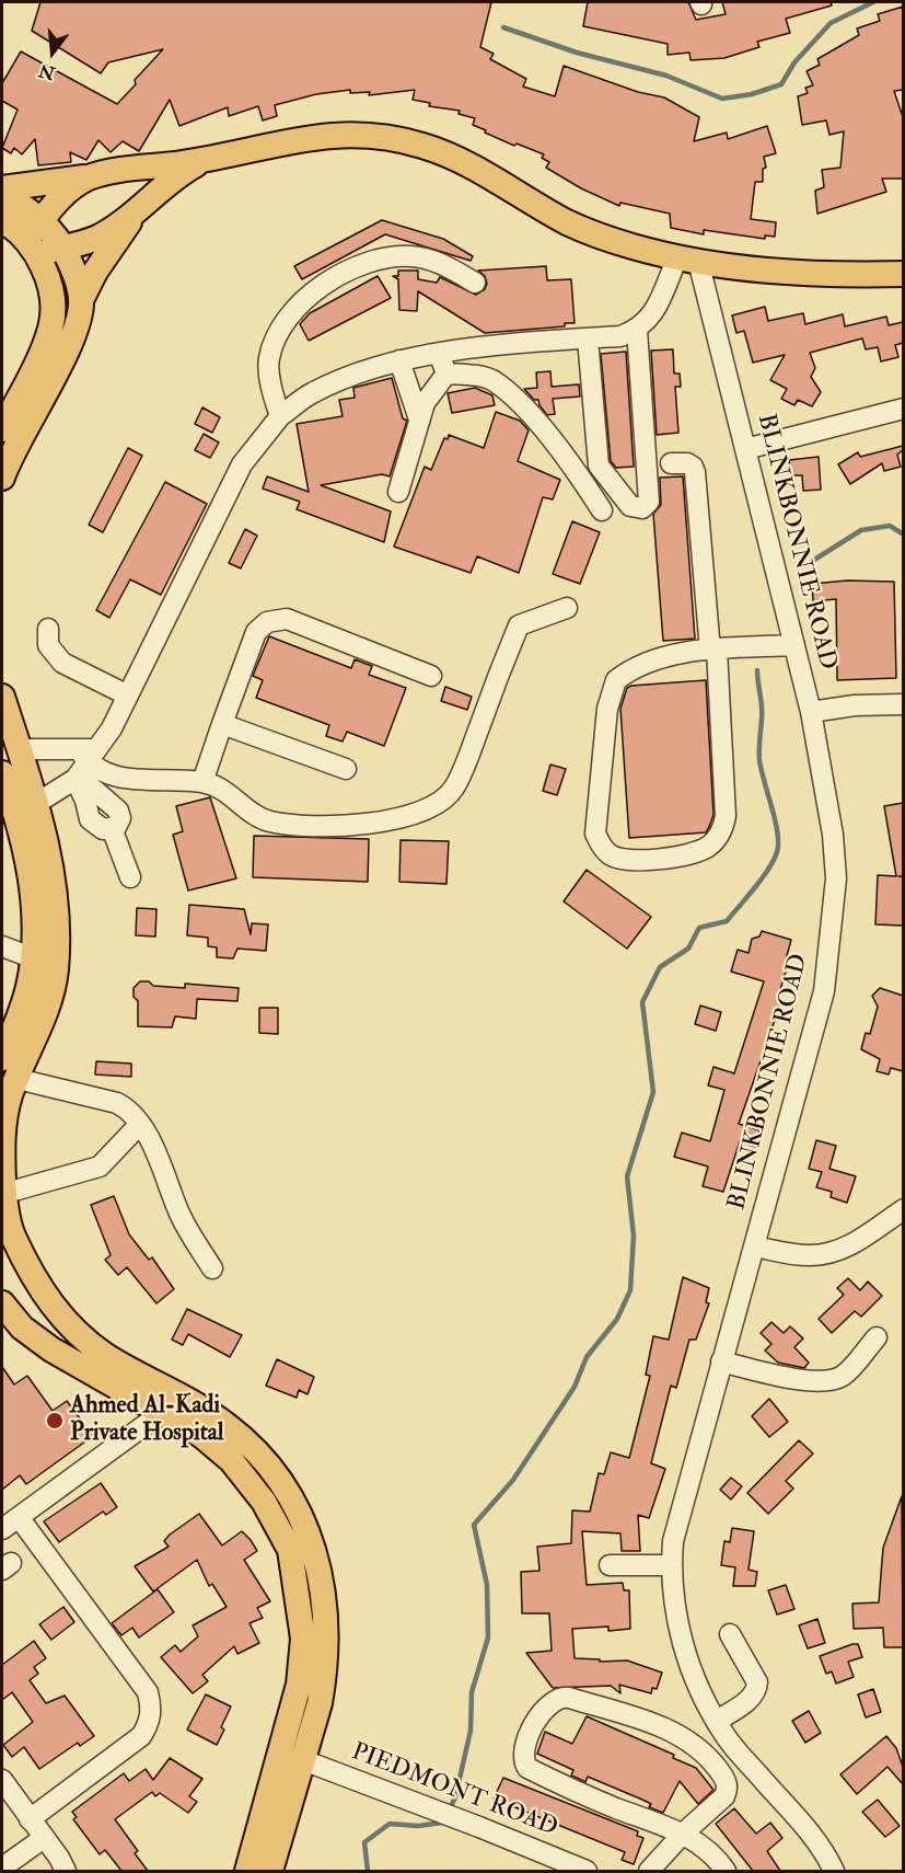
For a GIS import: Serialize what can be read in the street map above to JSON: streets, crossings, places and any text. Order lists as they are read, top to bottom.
{
  "streets": {
    "street": ["BLINKBONNIE ROAD", "PIEDMONT ROAD"]
  },
  "places": ["Ahmed Al-Kadi Private Hospital"],
  "north": "bottom"
}
